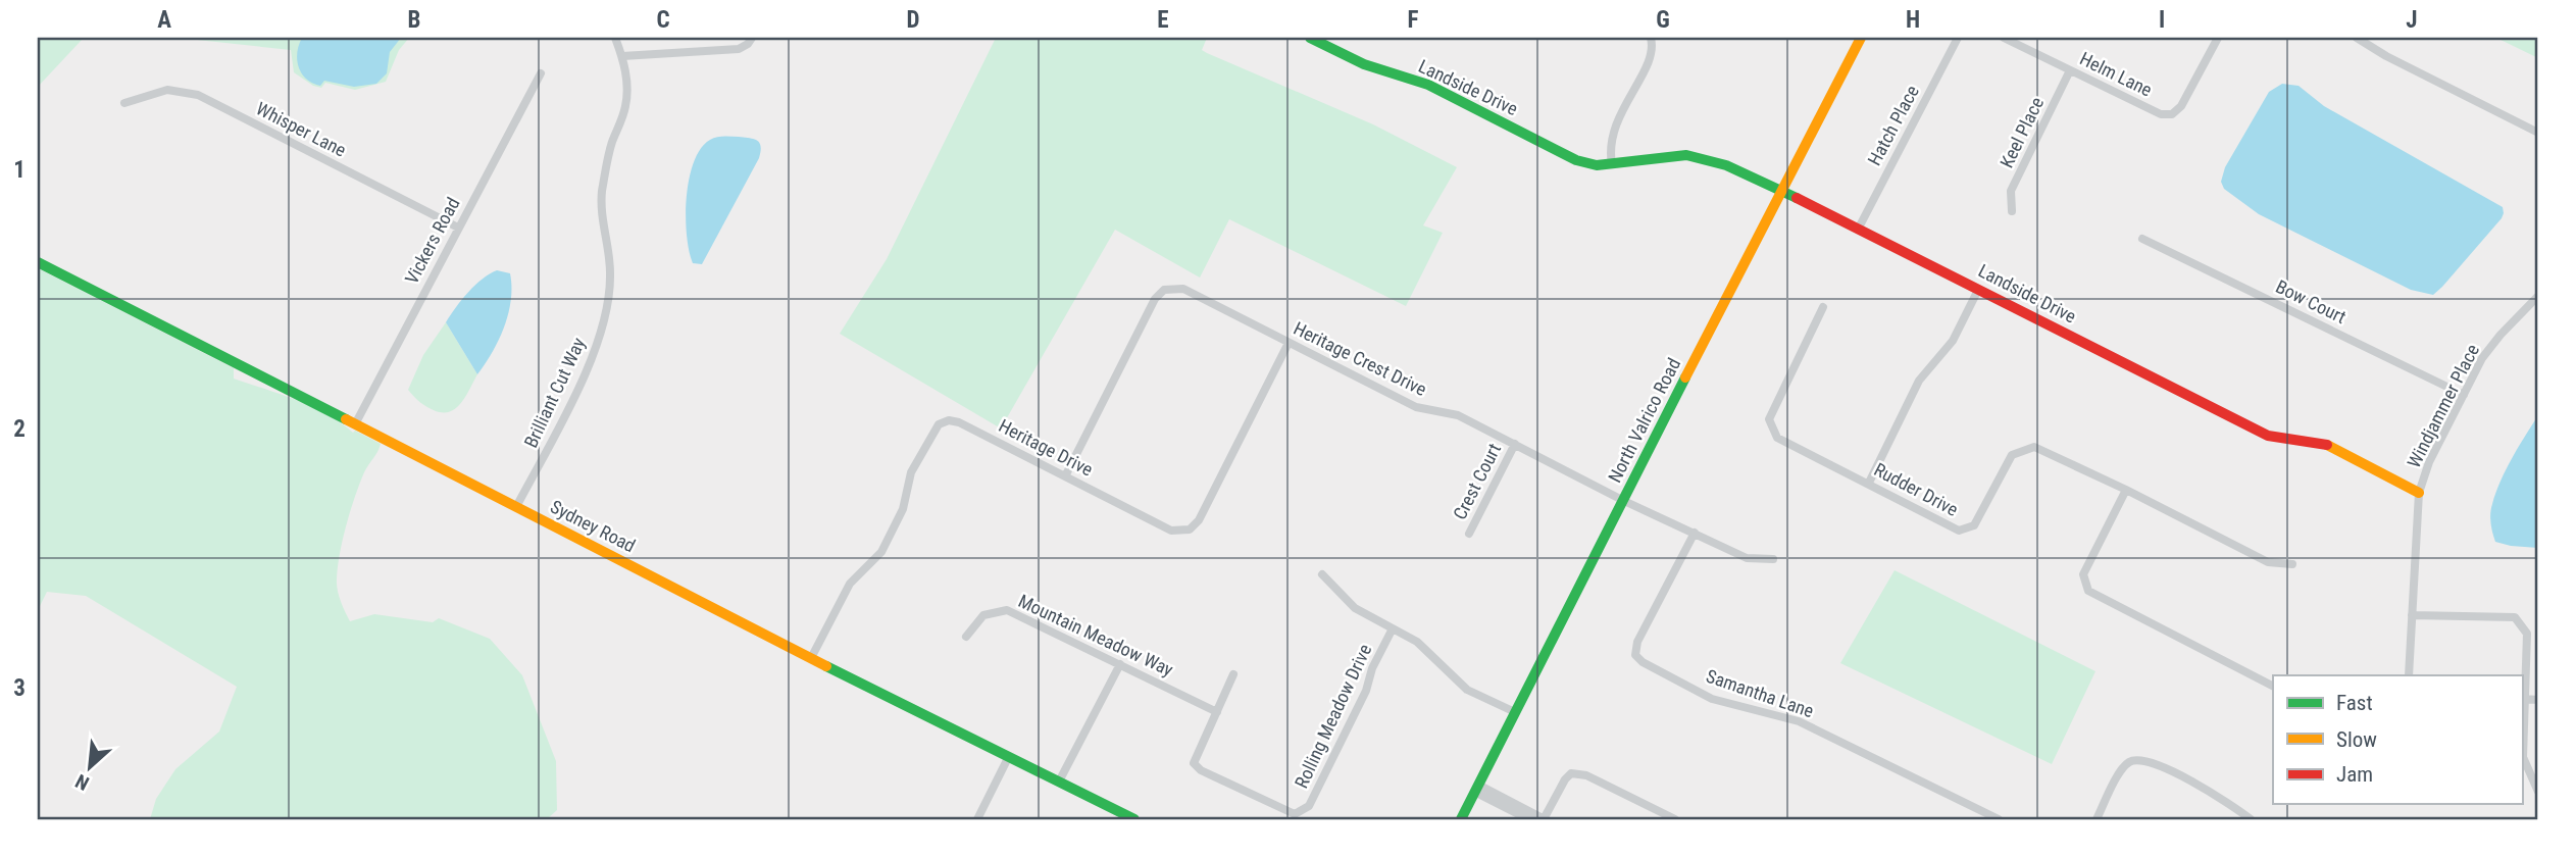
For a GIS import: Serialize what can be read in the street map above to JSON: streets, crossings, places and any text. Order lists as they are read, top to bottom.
{
  "streets": {
    "street": [
      "Helm Lane",
      "Landside Drive",
      "Hatch Place",
      "Whisper Lane",
      "Keel Place",
      "Vickers Road",
      "Bow Court",
      "Heritage Crest Drive",
      "Brilliant Cut Way",
      "Windjammer Place",
      "North Valrico Road",
      "Heritage Drive",
      "Crest Court",
      "Rudder Drive",
      "Sydney Road",
      "Mountain Meadow Way",
      "Samantha Lane",
      "Rolling Meadow Drive"
    ]
  },
  "crossings": [
    ["Helm Lane", "Keel Place"],
    ["Landside Drive", "Hatch Place"],
    ["Landside Drive", "Windjammer Place"],
    ["Landside Drive", "North Valrico Road"],
    ["Whisper Lane", "Vickers Road"],
    ["Vickers Road", "Sydney Road"],
    ["Bow Court", "Windjammer Place"],
    ["Heritage Crest Drive", "North Valrico Road"],
    ["Heritage Crest Drive", "Heritage Drive"],
    ["Heritage Crest Drive", "Crest Court"],
    ["Heritage Crest Drive", "Samantha Lane"],
    ["Brilliant Cut Way", "Sydney Road"],
    ["Heritage Drive", "Sydney Road"],
    ["Mountain Meadow Way", "Rolling Meadow Drive"]
  ],
  "legend": ["Fast", "Slow", "Jam"],
  "north": "bottom left",
  "grid": {
    "columns": [
      "A",
      "B",
      "C",
      "D",
      "E",
      "F",
      "G",
      "H",
      "I",
      "J"
    ],
    "rows": ["1", "2", "3"]
  }
}
